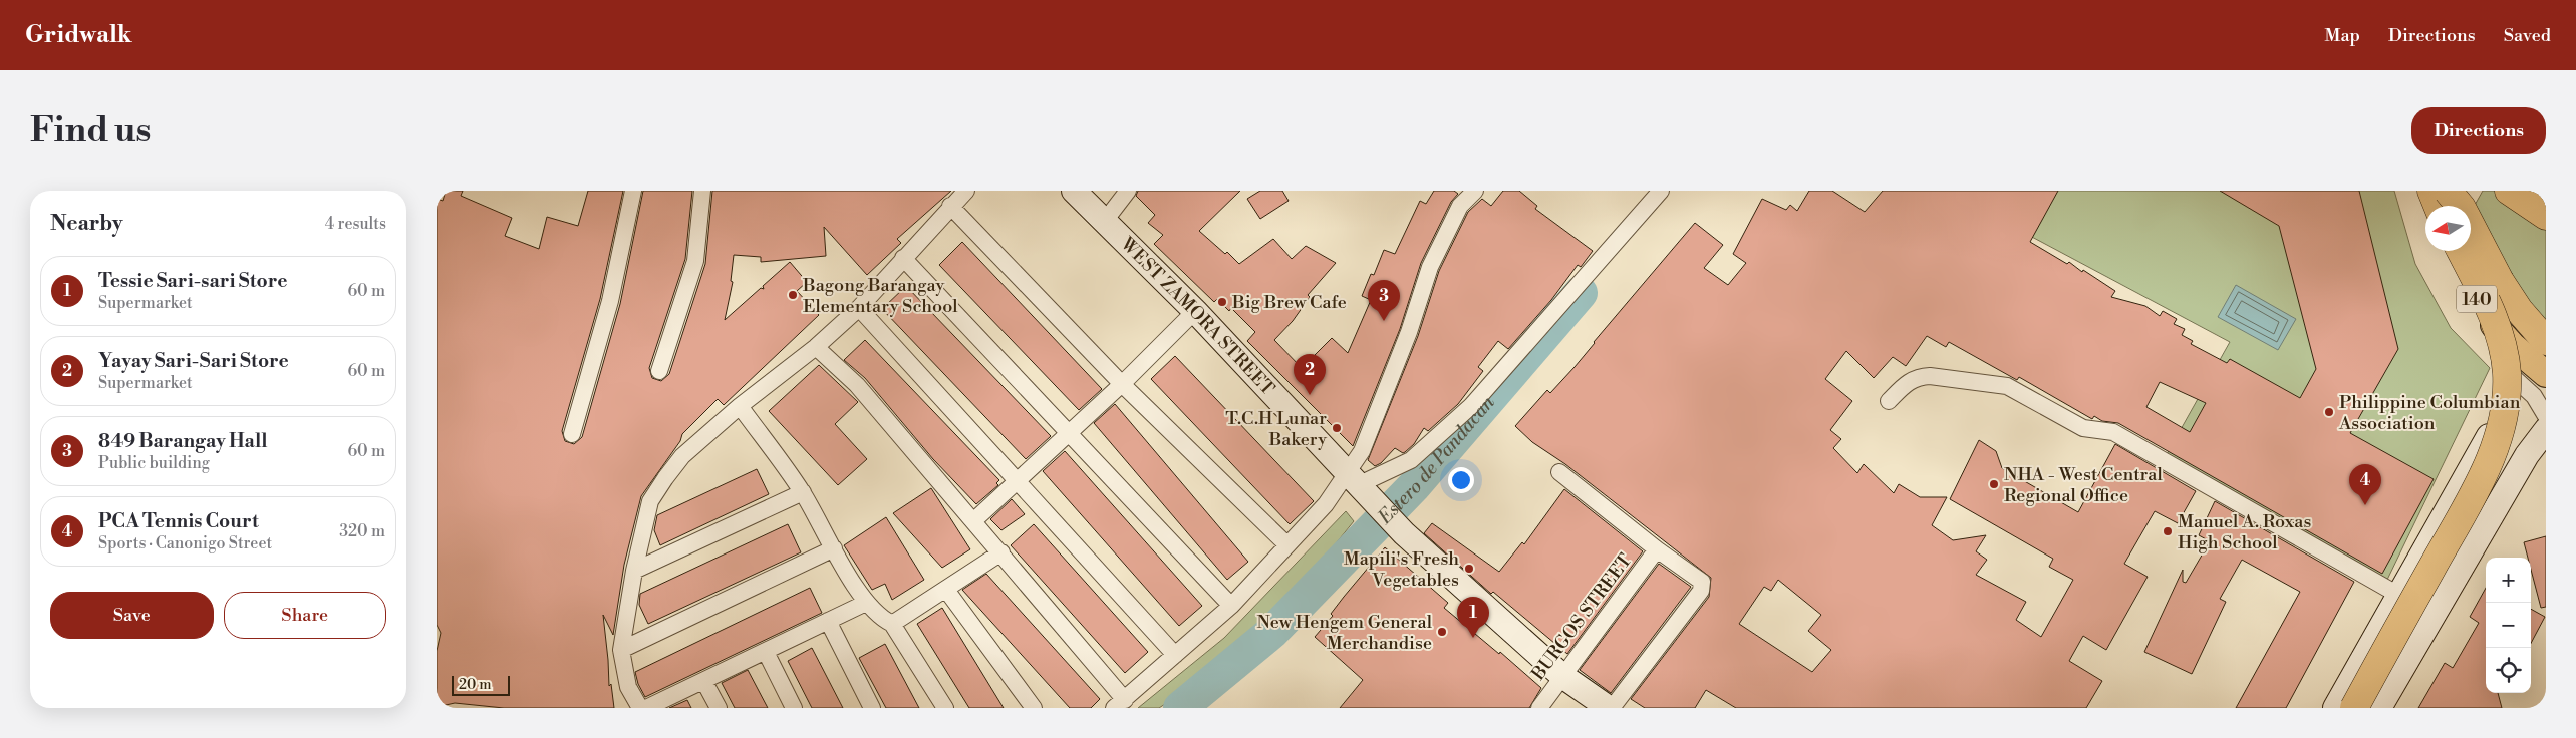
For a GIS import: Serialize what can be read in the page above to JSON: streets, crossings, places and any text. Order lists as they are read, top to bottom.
{
  "streets": {
    "main road": ["140"],
    "street": ["WEST ZAMORA STREET", "BURGOS STREET"]
  },
  "crossings": [
    ["WEST ZAMORA STREET", "BURGOS STREET"]
  ],
  "water": ["Estero de Pandacan"],
  "places": [
    "Bagong Barangay Elementary School",
    "Big Brew Cafe",
    "Philippine Columbian Association",
    "T.C.H Lunar Bakery",
    "NHA - West Central Regional Office",
    "Manuel A. Roxas High School",
    "Mapili's Fresh Vegetables",
    "New Hengem General Merchandise"
  ],
  "scale_bar": "20 m",
  "north": "left",
  "page": {
    "header": "Gridwalk",
    "nav": ["Map", "Directions", "Saved"],
    "buttons": [
      "Directions",
      ["Save", "Share"]
    ],
    "title": "Find us",
    "heading": ["Nearby", "4 results"],
    "list": [
      {
        "mark": "1",
        "name": "Tessie Sari-sari Store",
        "note": "Supermarket",
        "value": "60 m"
      },
      {
        "mark": "2",
        "name": "Yayay Sari-Sari Store",
        "note": "Supermarket",
        "value": "60 m"
      },
      {
        "mark": "3",
        "name": "849 Barangay Hall",
        "note": "Public building",
        "value": "60 m"
      },
      {
        "mark": "4",
        "name": "PCA Tennis Court",
        "note": "Sports · Canonigo Street",
        "value": "320 m"
      }
    ],
    "pins": [
      "3",
      "2",
      "4",
      "1"
    ],
    "map_buttons": ["+", "−"],
    "scale": "20 m"
  }
}
